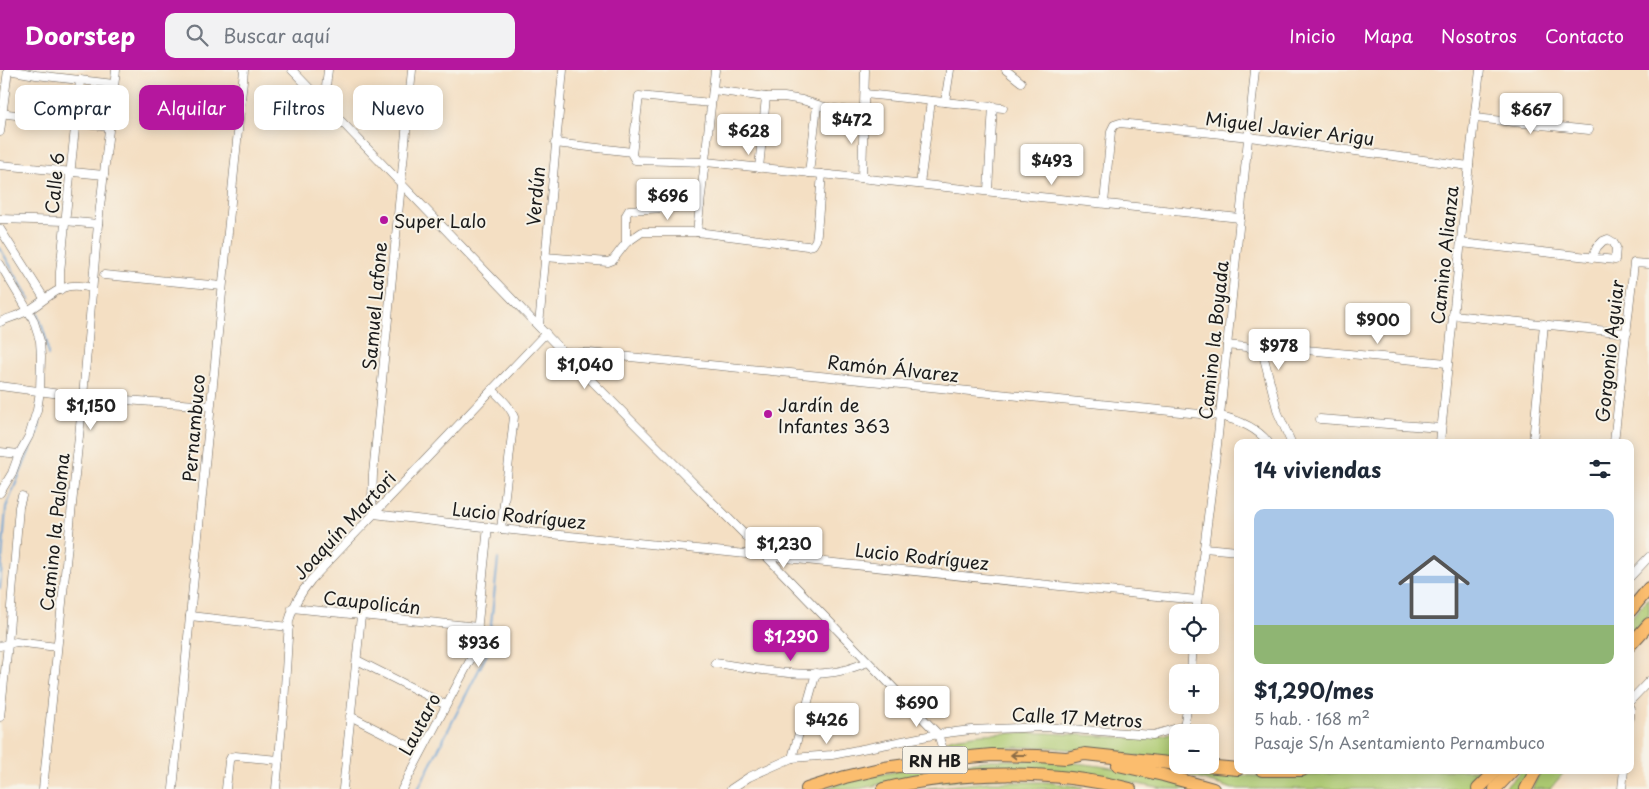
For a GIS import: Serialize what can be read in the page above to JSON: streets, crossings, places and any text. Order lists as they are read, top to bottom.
{
  "streets": {
    "highway": ["RN HB"],
    "street": [
      "Miguel Javier Arigu",
      "Calle 6",
      "Verdún",
      "Camino Alianza",
      "Samuel Lafone",
      "Camino la Boyada",
      "Gorgonio Aguiar",
      "Ramón Álvarez",
      "Pernambuco",
      "Lucio Rodríguez",
      "Joaquín Martori",
      "Camino la Paloma",
      "Caupolicán",
      "Calle 17 Metros",
      "Lautaro"
    ]
  },
  "crossings": [
    ["Miguel Javier Arigu", "Camino Alianza"],
    ["Miguel Javier Arigu", "Camino la Boyada"],
    ["Samuel Lafone", "Lucio Rodríguez"],
    ["Samuel Lafone", "Joaquín Martori"],
    ["Camino la Boyada", "Ramón Álvarez"],
    ["Camino la Boyada", "Lucio Rodríguez"],
    ["Lucio Rodríguez", "Joaquín Martori"],
    ["Lucio Rodríguez", "Lautaro"],
    ["Joaquín Martori", "Caupolicán"],
    ["Caupolicán", "Lautaro"]
  ],
  "places": ["Super Lalo", "Jardín de Infantes 363"],
  "page": {
    "header": "Doorstep",
    "search": "Buscar aquí",
    "nav": [
      "Inicio",
      "Mapa",
      "Nosotros",
      "Contacto"
    ],
    "chip": [
      "Comprar",
      "Alquilar",
      "Filtros",
      "Nuevo"
    ],
    "price": [
      "$667",
      "$472",
      "$628",
      "$493",
      "$696",
      "$900",
      "$978",
      "$1,040",
      "$1,150",
      "$1,230",
      "$1,290",
      "$936",
      "$690",
      "$426"
    ],
    "heading": "14 viviendas",
    "list": [
      {
        "name": "$1,290/mes",
        "note": "5 hab. · 168 m² · Pasaje S/n Asentamiento Pernambuco"
      }
    ],
    "map_buttons": ["+", "−"]
  }
}
